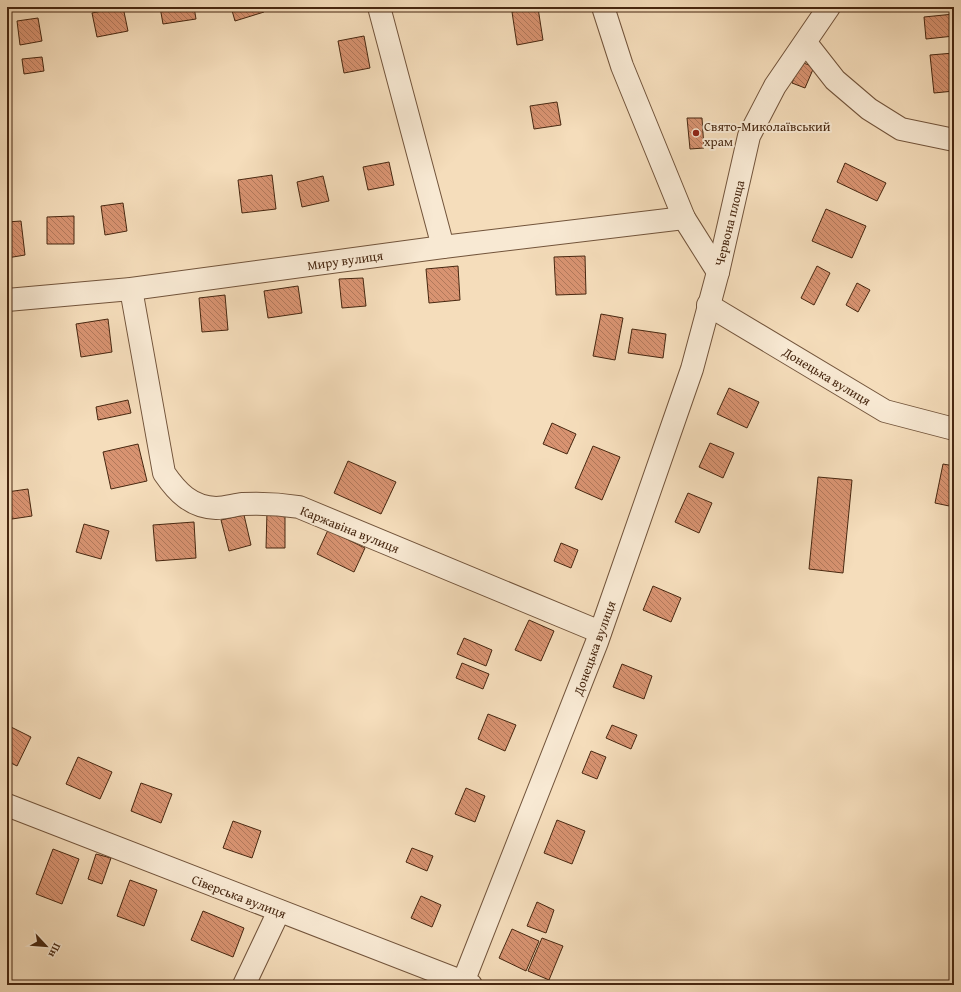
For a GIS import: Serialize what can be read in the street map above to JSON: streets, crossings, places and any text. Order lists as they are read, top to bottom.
{
  "streets": {
    "street": [
      "Червона площа",
      "Миру вулиця",
      "Донецька вулиця",
      "Каржавіна вулиця",
      "Сіверська вулиця"
    ]
  },
  "crossings": [
    ["Червона площа", "Миру вулиця"],
    ["Червона площа", "Донецька вулиця"],
    ["Миру вулиця", "Каржавіна вулиця"],
    ["Донецька вулиця", "Каржавіна вулиця"],
    ["Донецька вулиця", "Сіверська вулиця"]
  ],
  "places": ["Свято-Миколаївський храм"],
  "north": "bottom right"
}
